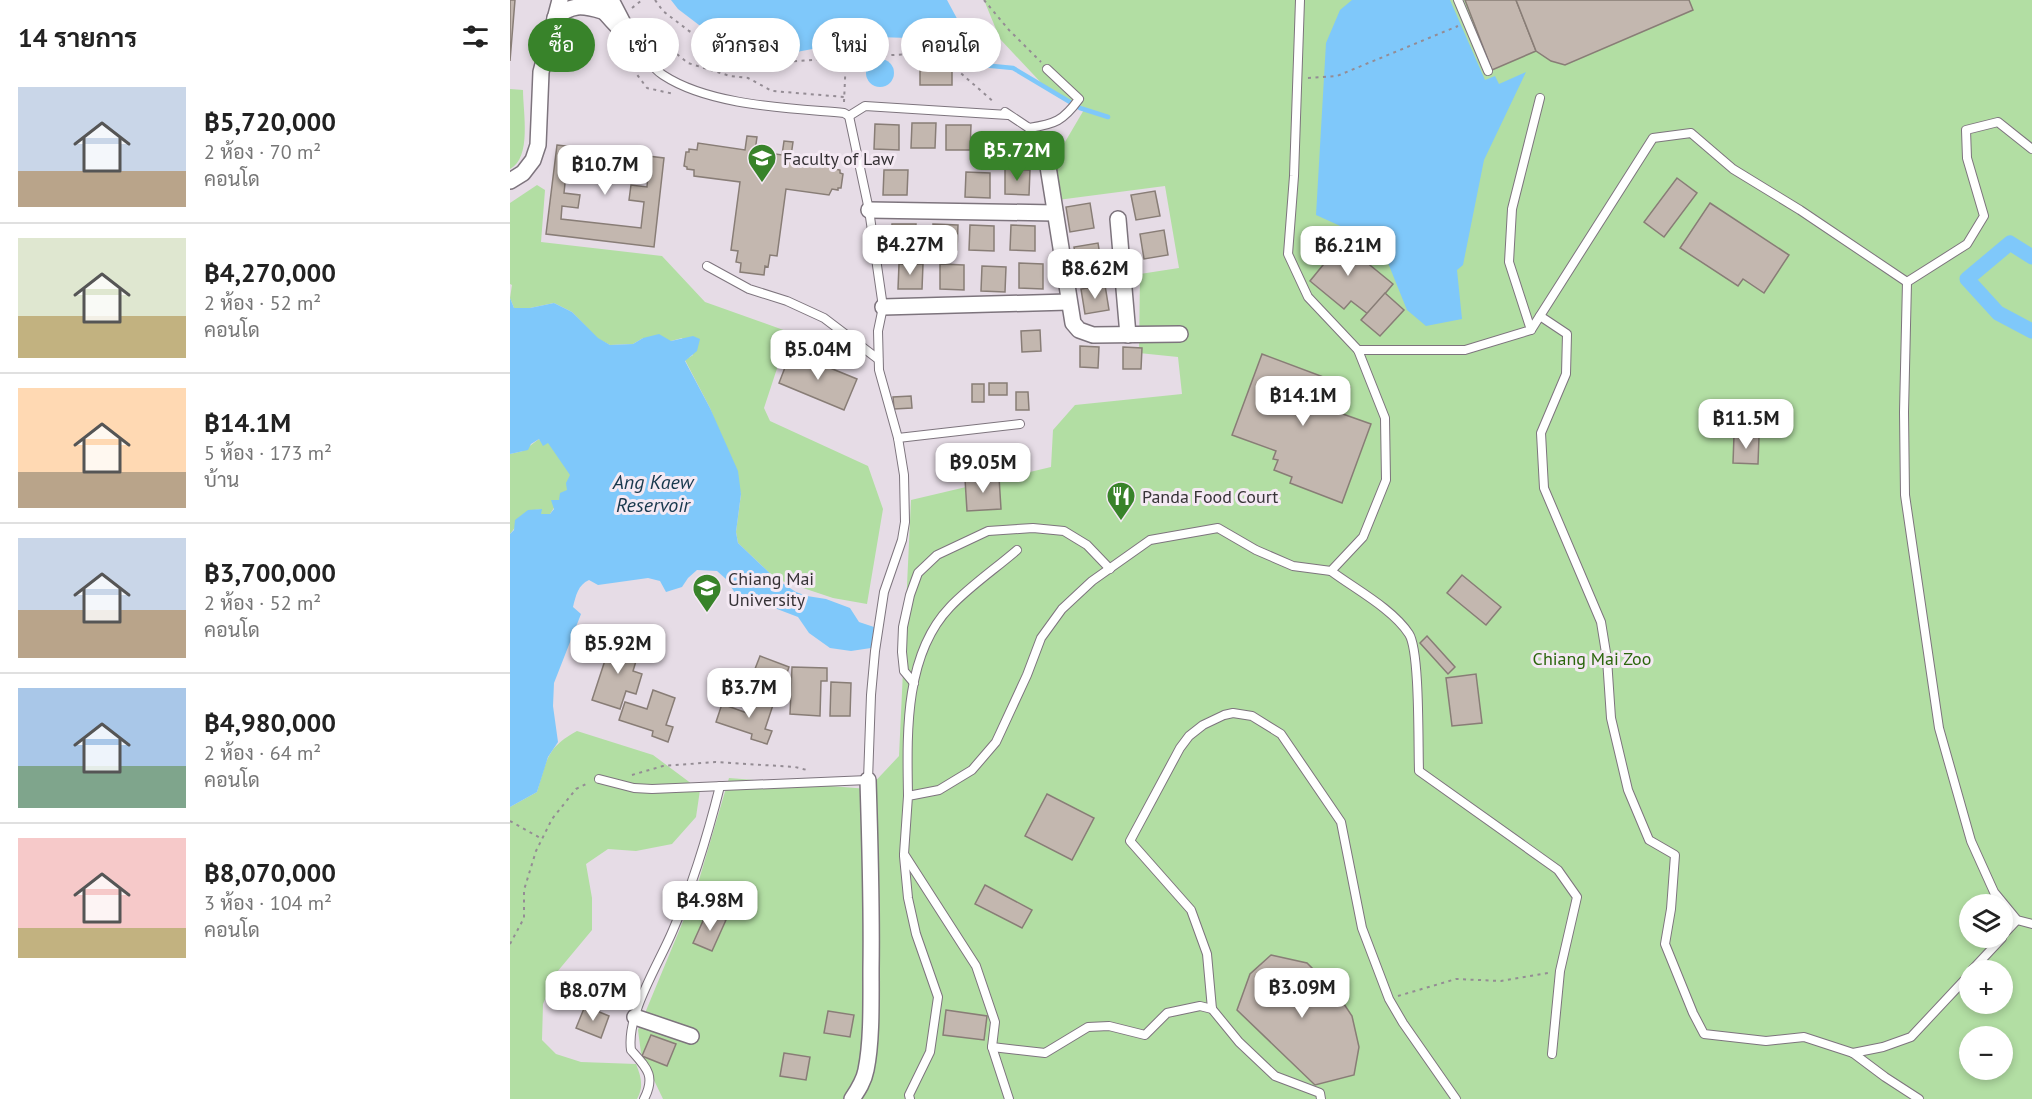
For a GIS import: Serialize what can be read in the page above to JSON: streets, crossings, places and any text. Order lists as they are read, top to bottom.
{
  "water": ["Ang Kaew Reservoir"],
  "parks": ["Chiang Mai Zoo"],
  "places": {
    "school or university": ["Faculty of Law", "Chiang Mai University"],
    "restaurant": ["Panda Food Court"]
  },
  "page": {
    "heading": "14 รายการ",
    "chip": [
      "ซื้อ",
      "เช่า",
      "ตัวกรอง",
      "ใหม่",
      "คอนโด"
    ],
    "list": [
      {
        "name": "฿5,720,000",
        "note": "2 ห้อง · 70 m² · คอนโด"
      },
      {
        "name": "฿4,270,000",
        "note": "2 ห้อง · 52 m² · คอนโด"
      },
      {
        "name": "฿14.1M",
        "note": "5 ห้อง · 173 m² · บ้าน"
      },
      {
        "name": "฿3,700,000",
        "note": "2 ห้อง · 52 m² · คอนโด"
      },
      {
        "name": "฿4,980,000",
        "note": "2 ห้อง · 64 m² · คอนโด"
      },
      {
        "name": "฿8,070,000",
        "note": "3 ห้อง · 104 m² · คอนโด"
      }
    ],
    "price": [
      "฿5.72M",
      "฿10.7M",
      "฿4.27M",
      "฿6.21M",
      "฿8.62M",
      "฿5.04M",
      "฿14.1M",
      "฿11.5M",
      "฿9.05M",
      "฿5.92M",
      "฿3.7M",
      "฿4.98M",
      "฿3.09M",
      "฿8.07M"
    ],
    "map_buttons": ["+", "−"]
  }
}
